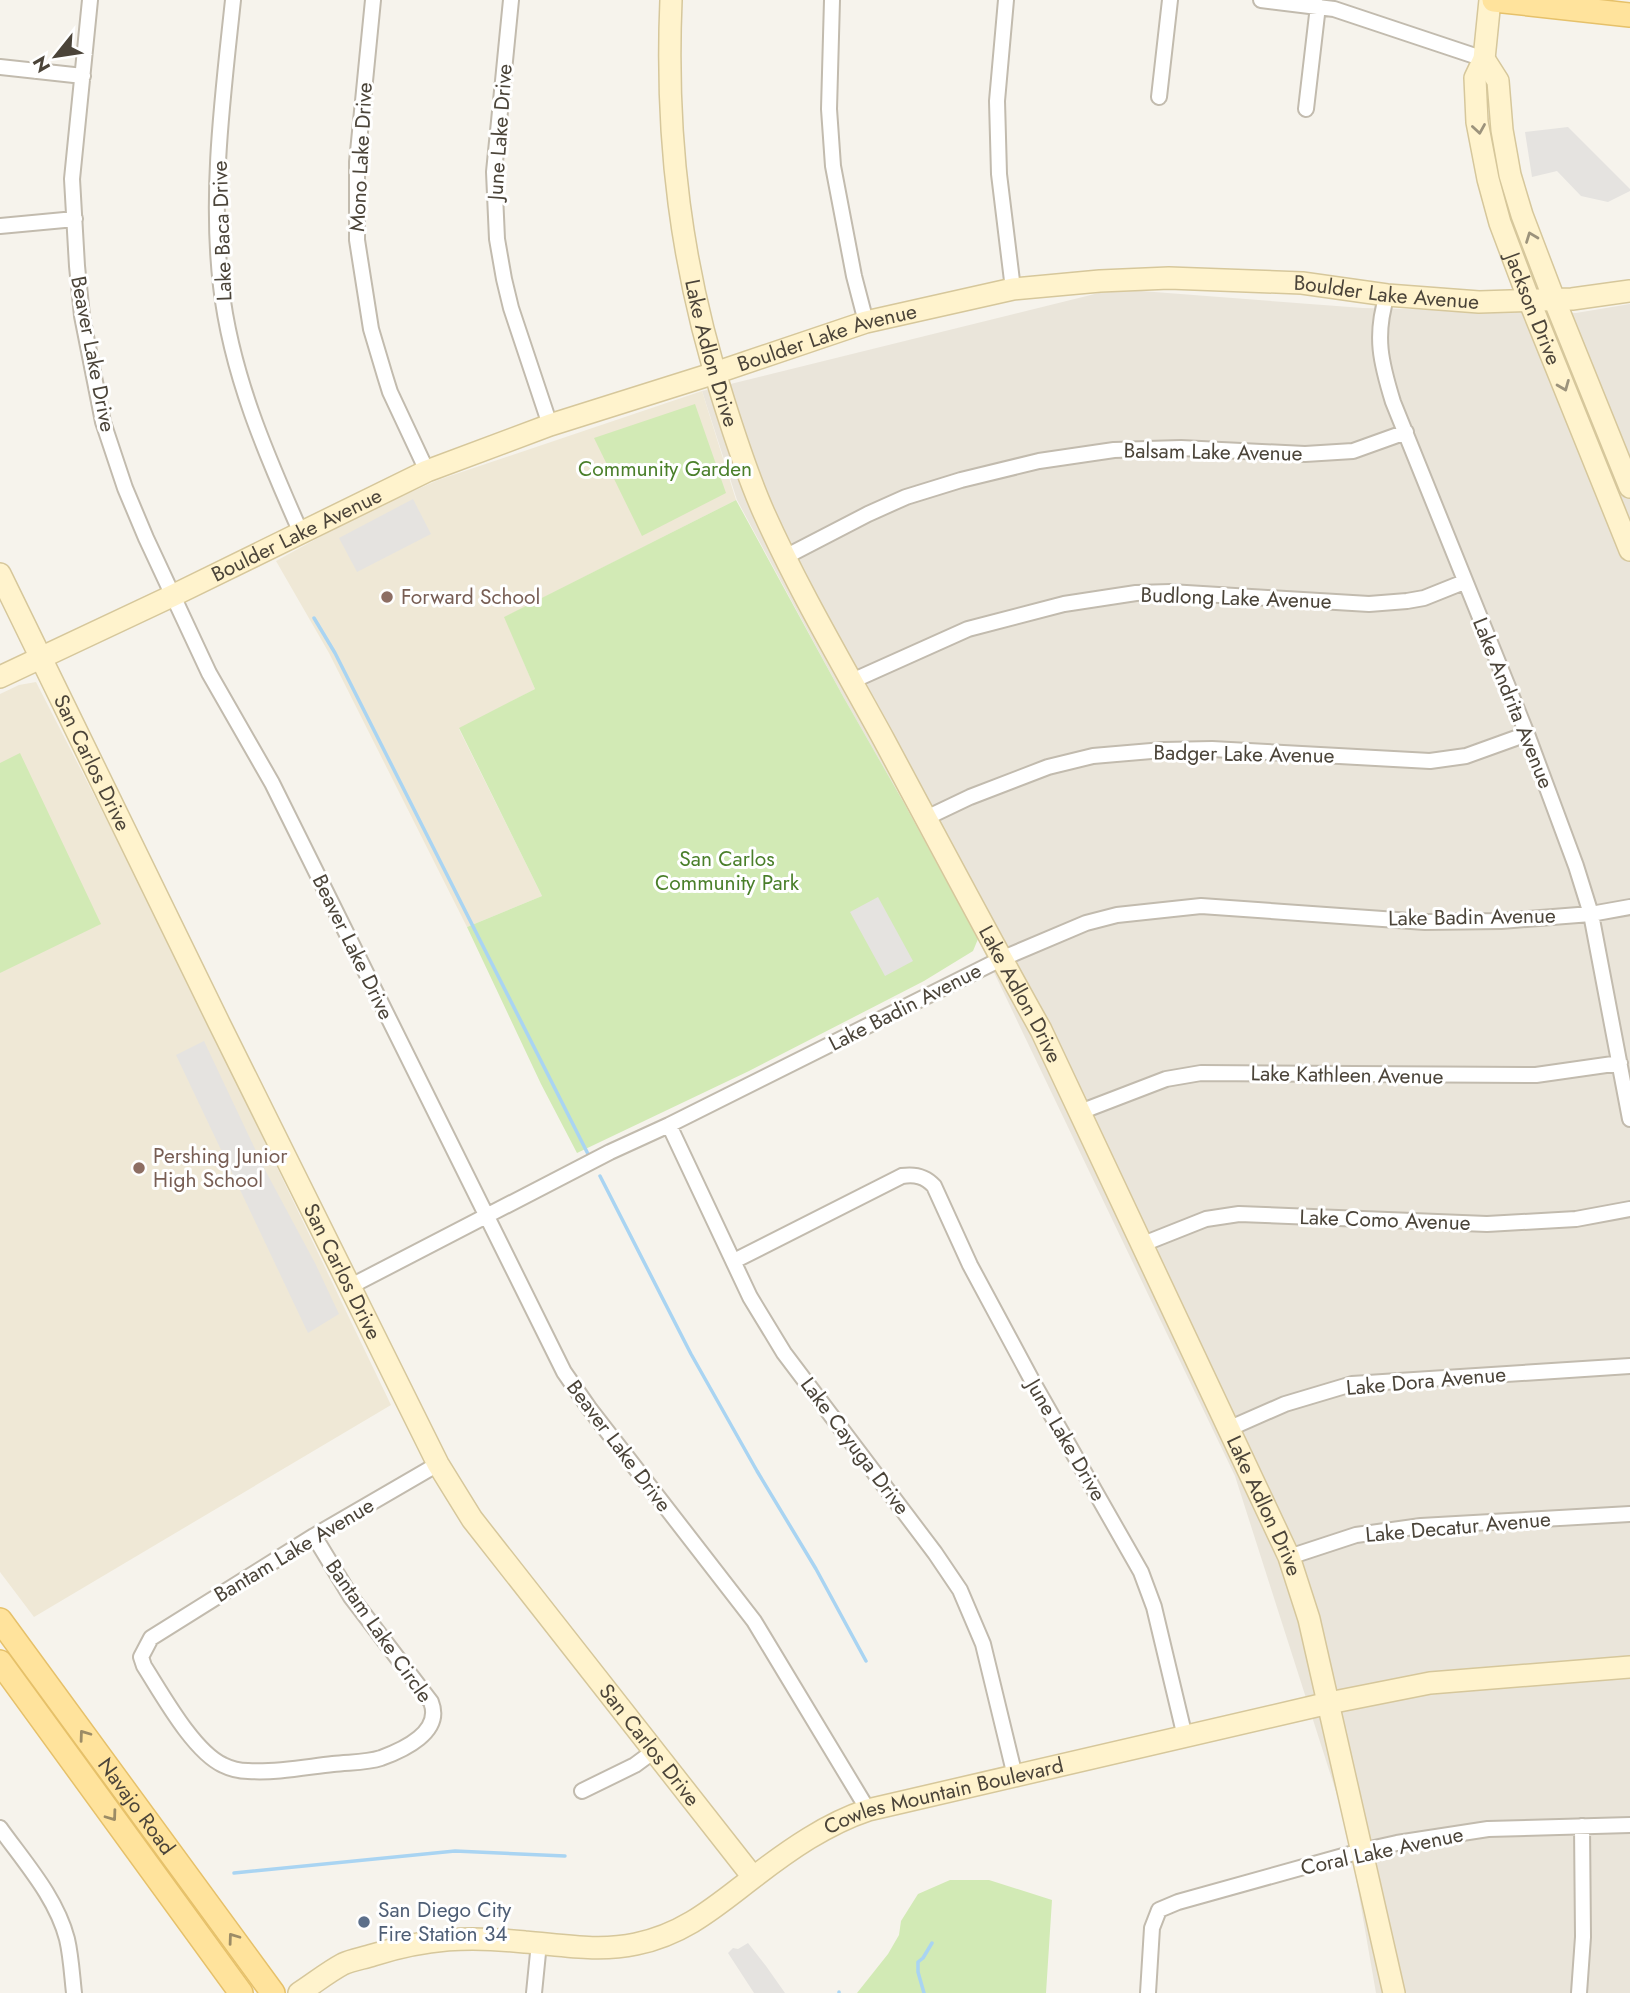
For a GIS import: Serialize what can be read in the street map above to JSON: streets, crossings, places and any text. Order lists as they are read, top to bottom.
{
  "streets": {
    "main road": ["Navajo Road"],
    "street": [
      "June Lake Drive",
      "Mono Lake Drive",
      "Lake Baca Drive",
      "Boulder Lake Avenue",
      "Jackson Drive",
      "Beaver Lake Drive",
      "Lake Adlon Drive",
      "Balsam Lake Avenue",
      "Budlong Lake Avenue",
      "Lake Andrita Avenue",
      "Badger Lake Avenue",
      "San Carlos Drive",
      "Lake Badin Avenue",
      "Lake Kathleen Avenue",
      "Lake Como Avenue",
      "Lake Dora Avenue",
      "Lake Cayuga Drive",
      "Lake Decatur Avenue",
      "Bantam Lake Avenue",
      "Bantam Lake Circle",
      "Cowles Mountain Boulevard",
      "Coral Lake Avenue"
    ]
  },
  "crossings": [
    ["June Lake Drive", "Boulder Lake Avenue"],
    ["June Lake Drive", "Lake Cayuga Drive"],
    ["June Lake Drive", "Cowles Mountain Boulevard"],
    ["Mono Lake Drive", "Boulder Lake Avenue"],
    ["Lake Baca Drive", "Boulder Lake Avenue"],
    ["Boulder Lake Avenue", "Jackson Drive"],
    ["Boulder Lake Avenue", "Beaver Lake Drive"],
    ["Boulder Lake Avenue", "Lake Adlon Drive"],
    ["Boulder Lake Avenue", "Lake Andrita Avenue"],
    ["Boulder Lake Avenue", "San Carlos Drive"],
    ["Beaver Lake Drive", "Lake Badin Avenue"],
    ["Beaver Lake Drive", "Cowles Mountain Boulevard"],
    ["Lake Adlon Drive", "Balsam Lake Avenue"],
    ["Lake Adlon Drive", "Budlong Lake Avenue"],
    ["Lake Adlon Drive", "Badger Lake Avenue"],
    ["Lake Adlon Drive", "Lake Badin Avenue"],
    ["Lake Adlon Drive", "Lake Kathleen Avenue"],
    ["Lake Adlon Drive", "Lake Como Avenue"],
    ["Lake Adlon Drive", "Lake Dora Avenue"],
    ["Lake Adlon Drive", "Lake Decatur Avenue"],
    ["Lake Adlon Drive", "Cowles Mountain Boulevard"],
    ["Lake Adlon Drive", "Coral Lake Avenue"],
    ["Balsam Lake Avenue", "Lake Andrita Avenue"],
    ["Budlong Lake Avenue", "Lake Andrita Avenue"],
    ["Lake Andrita Avenue", "Badger Lake Avenue"],
    ["Lake Andrita Avenue", "Lake Badin Avenue"],
    ["Lake Andrita Avenue", "Lake Kathleen Avenue"],
    ["San Carlos Drive", "Lake Badin Avenue"],
    ["San Carlos Drive", "Bantam Lake Avenue"],
    ["San Carlos Drive", "Cowles Mountain Boulevard"],
    ["Lake Badin Avenue", "Lake Cayuga Drive"],
    ["Lake Cayuga Drive", "Cowles Mountain Boulevard"],
    ["Bantam Lake Avenue", "Bantam Lake Circle"]
  ],
  "parks": ["Community Garden", "San Carlos Community Park"],
  "places": ["Forward School", "Pershing Junior High School", "San Diego City Fire Station 34"],
  "north": "bottom left"
}
